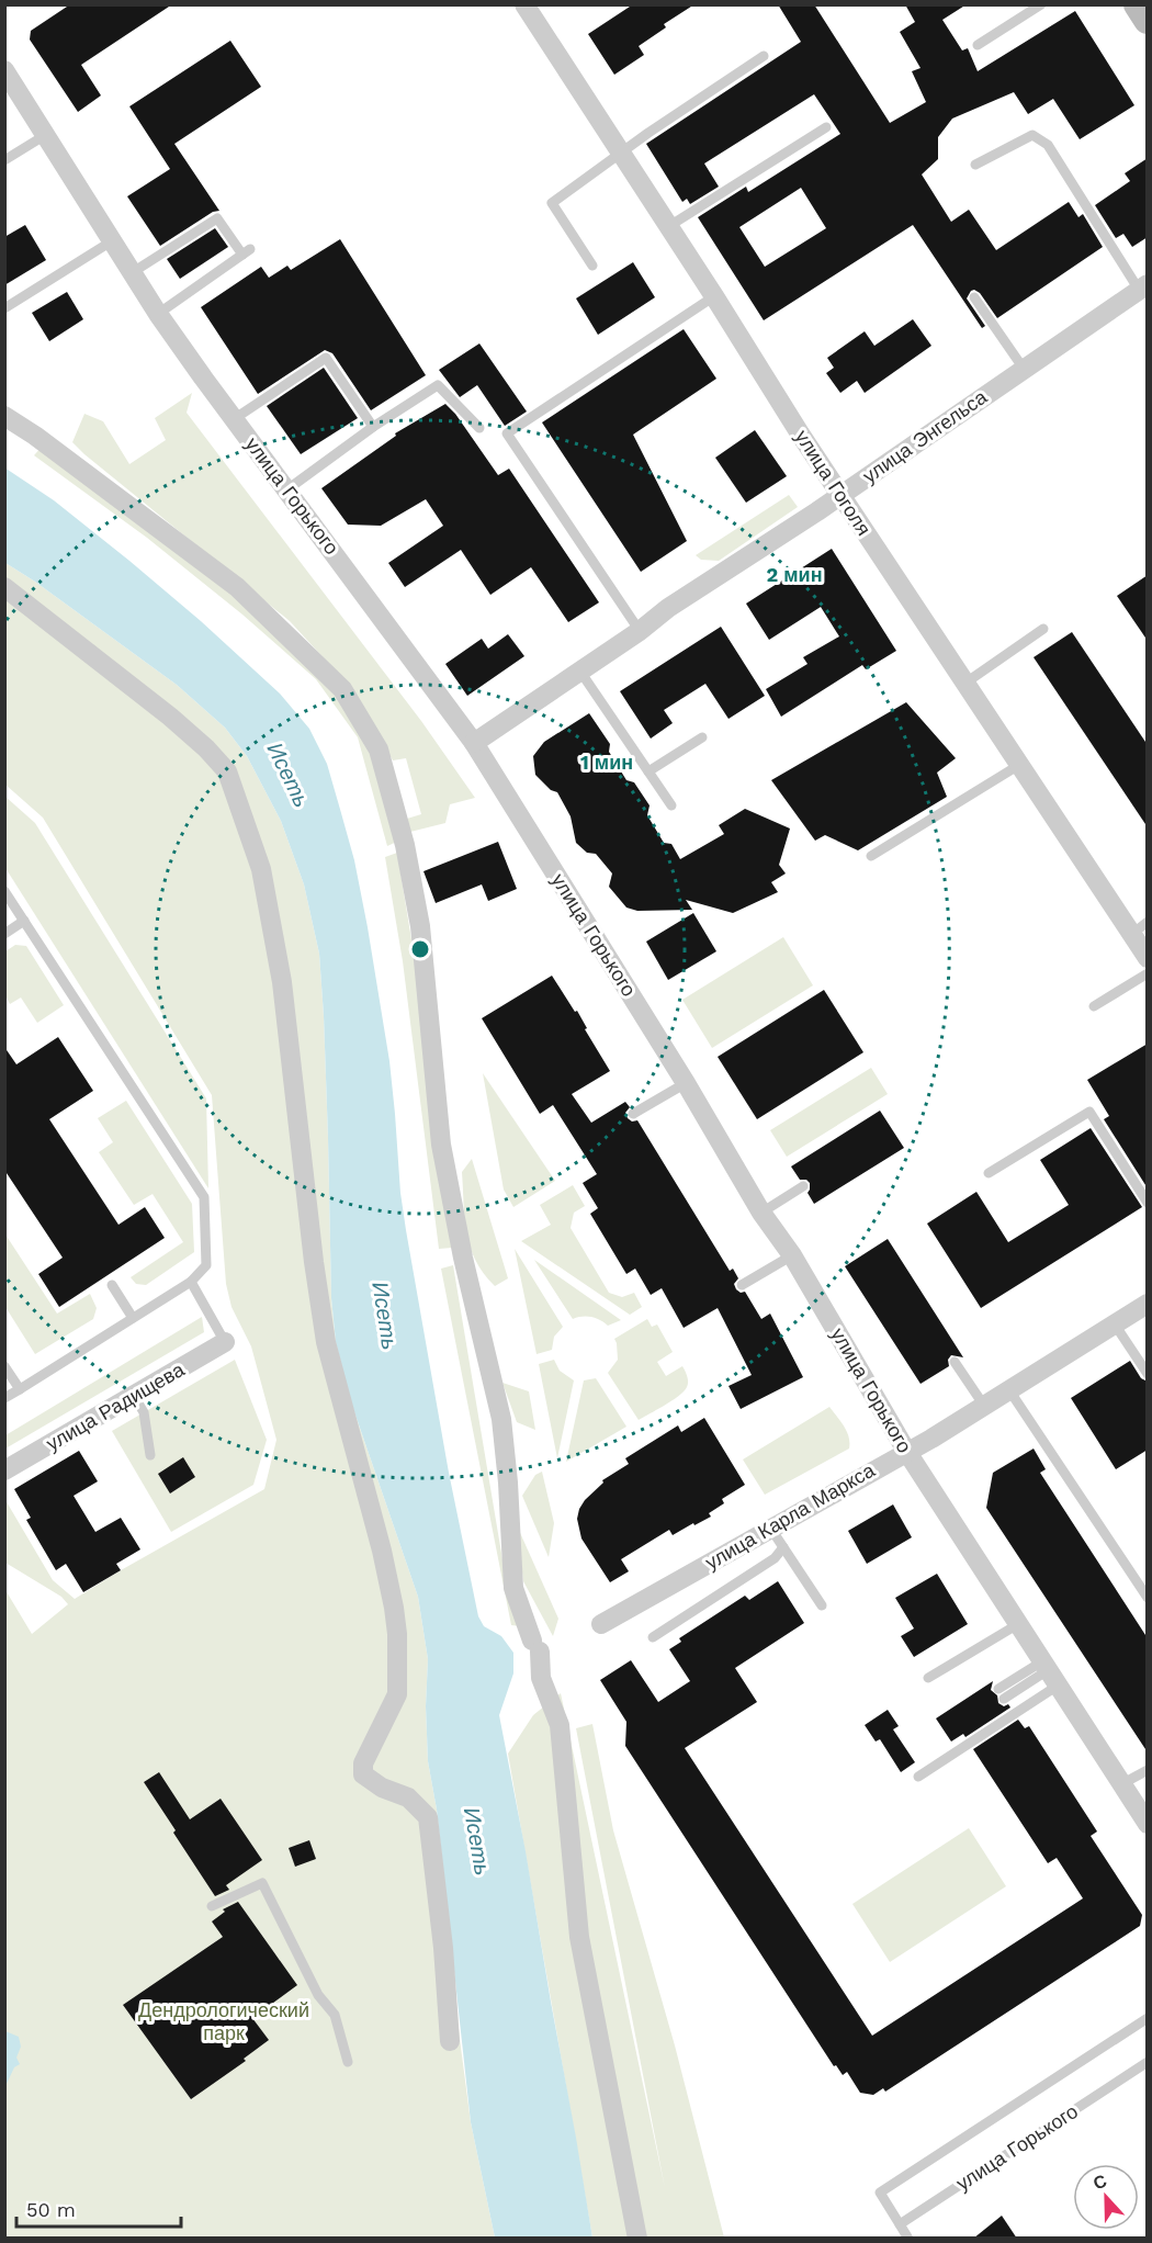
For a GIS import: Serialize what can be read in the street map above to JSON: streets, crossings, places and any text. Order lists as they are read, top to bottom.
{
  "streets": {
    "street": [
      "улица Энгельса",
      "улица Гоголя",
      "улица Горького",
      "улица Радищева",
      "улица Карла Маркса"
    ]
  },
  "crossings": [
    ["улица Энгельса", "улица Гоголя"],
    ["улица Энгельса", "улица Горького"],
    ["улица Горького", "улица Карла Маркса"]
  ],
  "water": ["Исеть"],
  "parks": ["Дендрологический парк"],
  "scale_bar": "50 m",
  "north": "top",
  "rings": ["2 мин", "1 мин"]
}
